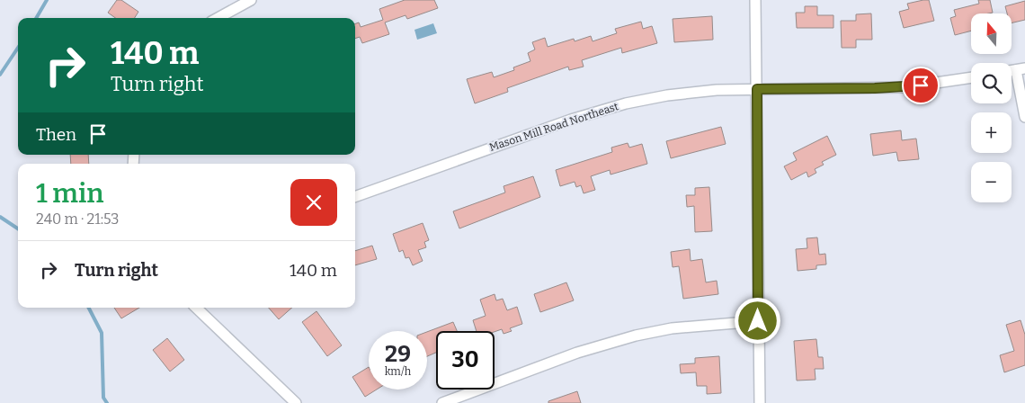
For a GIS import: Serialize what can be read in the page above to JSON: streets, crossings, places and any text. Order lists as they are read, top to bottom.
{
  "streets": {
    "street": ["Mason Mill Road Northeast"]
  },
  "north": "top",
  "page": {
    "map_buttons": ["+", "−"],
    "turn": ["140 m", "Turn right"],
    "then": "Then",
    "heading": ["1 min", "240 m · 21:53"],
    "list": [
      {
        "name": "Turn right",
        "value": "140 m"
      }
    ],
    "speed": "29 km/h",
    "limit": "30"
  }
}
